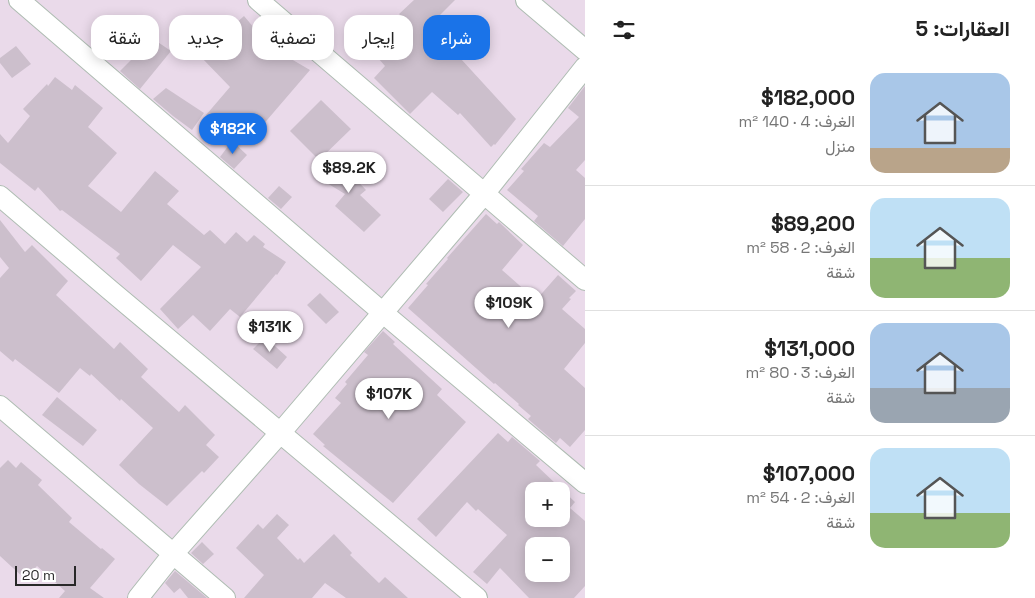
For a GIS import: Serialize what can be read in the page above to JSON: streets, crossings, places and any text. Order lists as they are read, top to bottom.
{
  "scale_bar": "20 m",
  "page": {
    "heading": "العقارات: 5",
    "chip": [
      "شراء",
      "إيجار",
      "تصفية",
      "جديد",
      "شقة"
    ],
    "list": [
      {
        "name": "$182,000",
        "note": "الغرف: 4 · 140 m² · منزل"
      },
      {
        "name": "$89,200",
        "note": "الغرف: 2 · 58 m² · شقة"
      },
      {
        "name": "$131,000",
        "note": "الغرف: 3 · 80 m² · شقة"
      },
      {
        "name": "$107,000",
        "note": "الغرف: 2 · 54 m² · شقة"
      }
    ],
    "price": [
      "$182K",
      "$89.2K",
      "$109K",
      "$131K",
      "$107K"
    ],
    "map_buttons": ["+", "−"],
    "scale": "20 m"
  }
}
